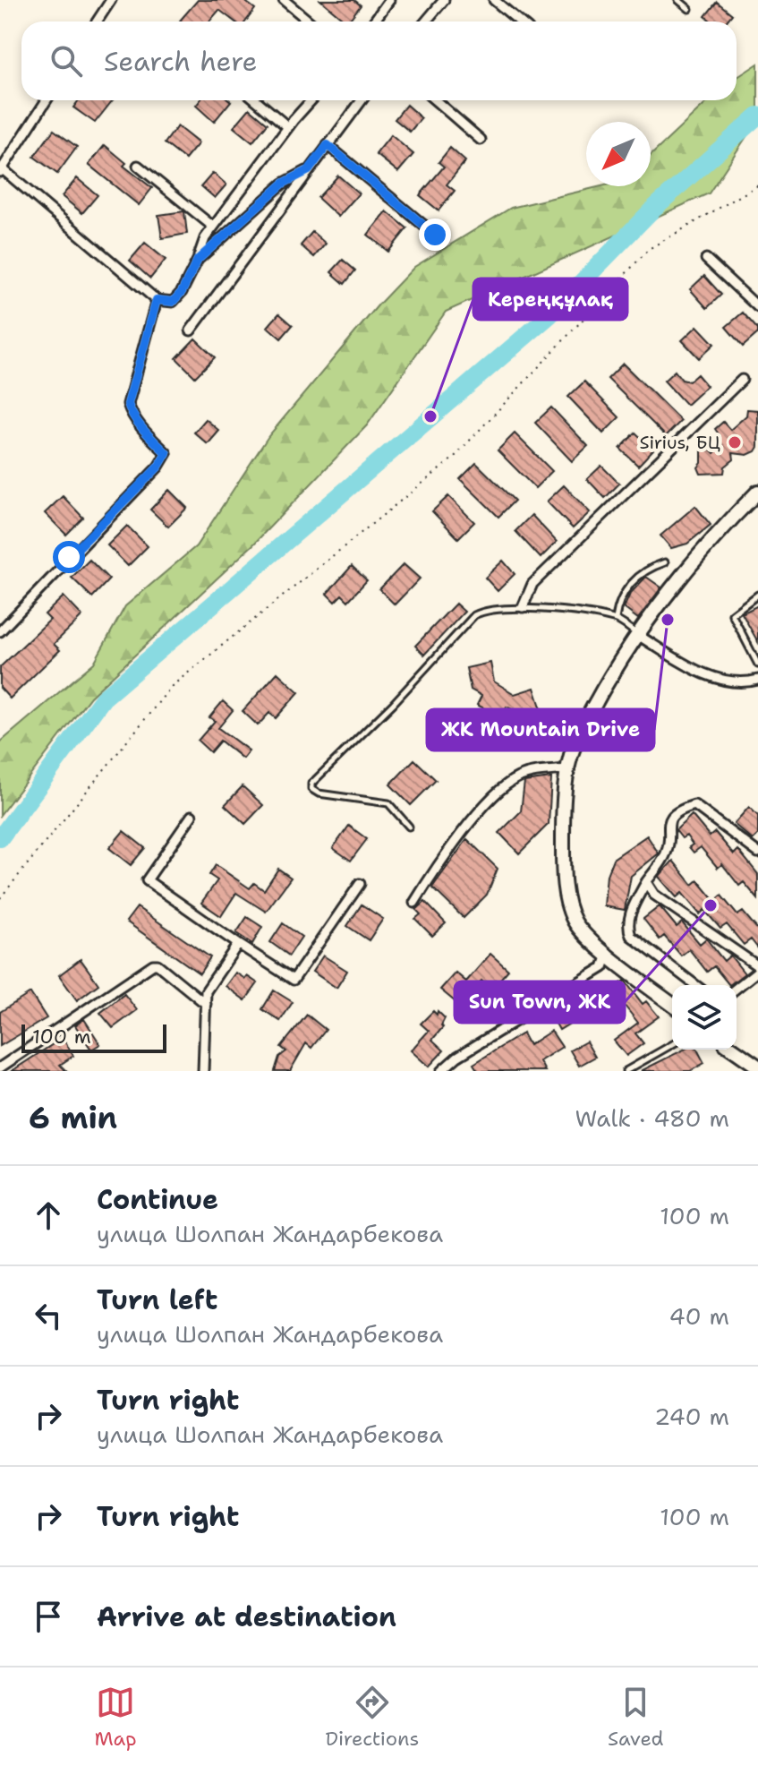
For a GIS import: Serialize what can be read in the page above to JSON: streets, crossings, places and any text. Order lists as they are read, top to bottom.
{
  "places": [
    "Кереңқұлақ",
    "Sirius, БЦ",
    "ЖК Mountain Drive",
    "Sun Town, ЖК"
  ],
  "scale_bar": "100 m",
  "north": "bottom left",
  "page": {
    "search": "Search here",
    "scale": "100 m",
    "heading": ["6 min", "Walk · 480 m"],
    "list": [
      ["Continue", "улица Шолпан Жандарбекова", "100 m"],
      ["Turn left", "улица Шолпан Жандарбекова", "40 m"],
      ["Turn right", "улица Шолпан Жандарбекова", "240 m"],
      ["Turn right", "100 m"],
      "Arrive at destination"
    ],
    "nav": ["Map", "Directions", "Saved"]
  }
}
